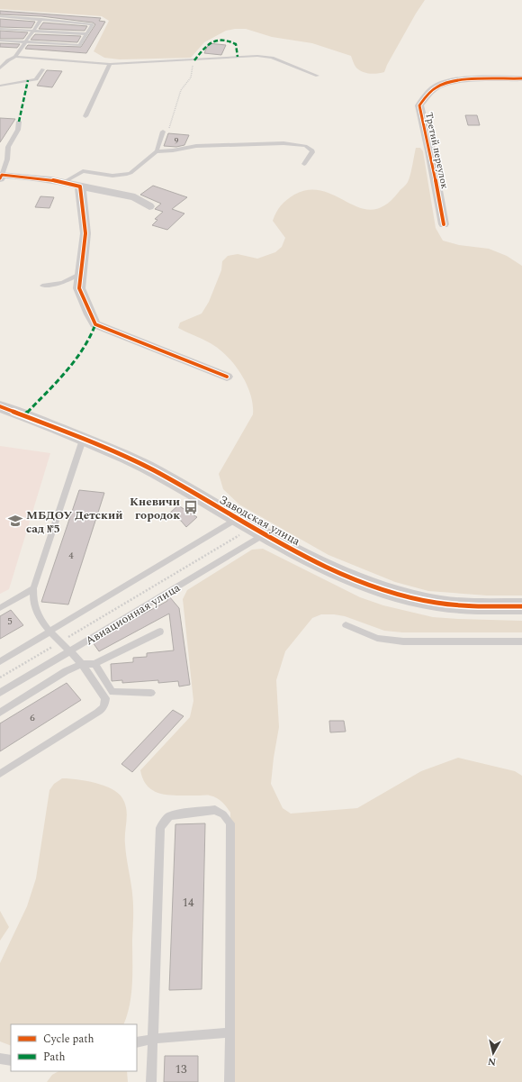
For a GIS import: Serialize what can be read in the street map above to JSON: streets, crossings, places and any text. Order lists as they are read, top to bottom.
{
  "streets": {
    "street": ["Третий переулок", "Заводская улица"],
    "lane": ["Авиационная улица"]
  },
  "crossings": [
    ["Заводская улица", "Авиационная улица"]
  ],
  "places": {
    "bus stop": ["Кневичи городок"],
    "school or university": ["МБДОУ Детский сад №5"]
  },
  "house_numbers": [
    "9",
    "4",
    "5",
    "6",
    "14",
    "13"
  ],
  "legend": ["Cycle path", "Path"],
  "north": "bottom"
}
